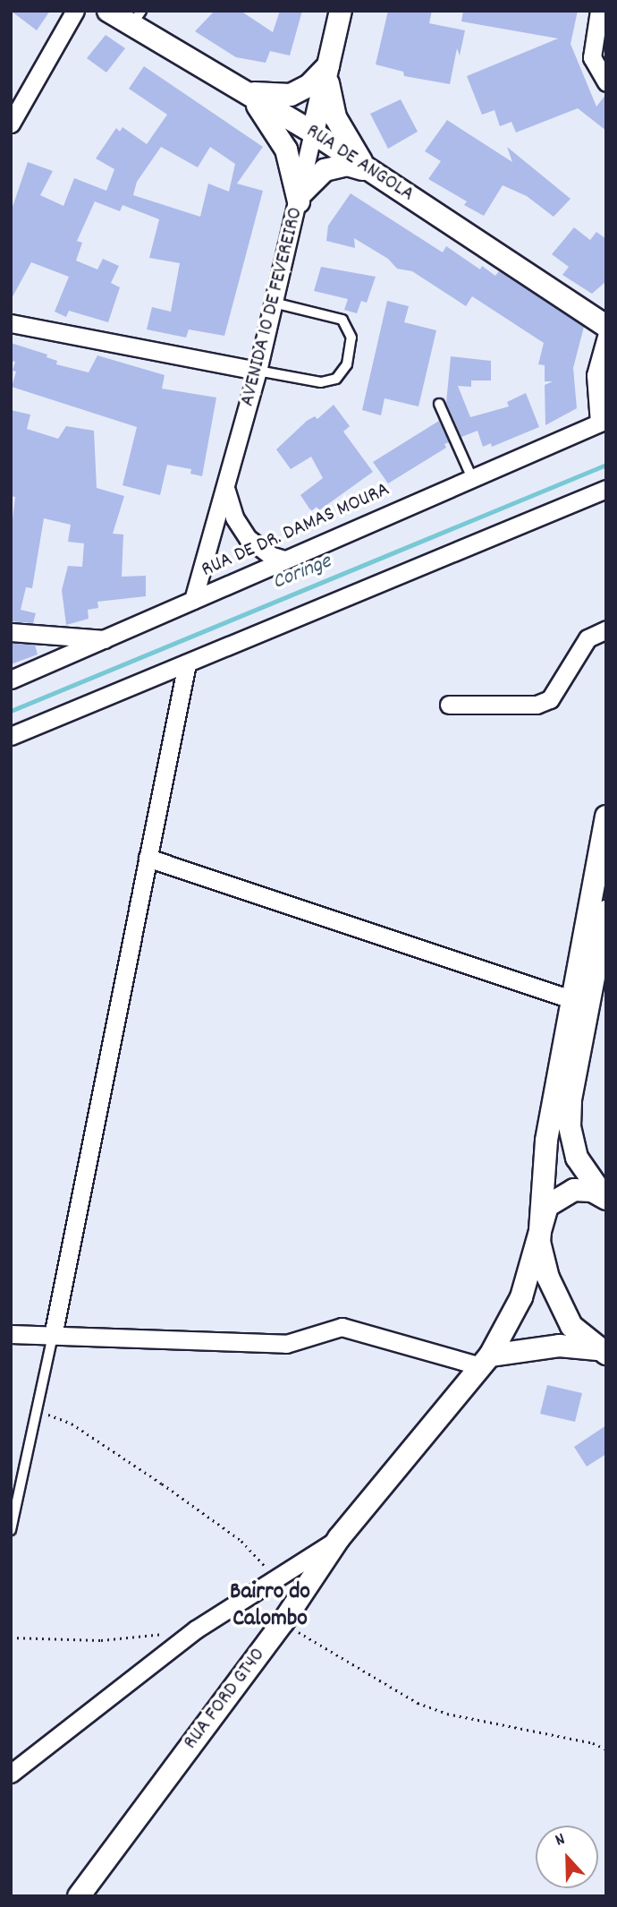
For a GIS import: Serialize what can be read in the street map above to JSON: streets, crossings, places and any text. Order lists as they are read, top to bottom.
{
  "streets": {
    "street": [
      "RUA DE ANGOLA",
      "AVENIDA 10 DE FEVEREIRO",
      "RUA DE DR. DAMAS MOURA",
      "RUA FORD GT40"
    ]
  },
  "crossings": [
    ["RUA DE ANGOLA", "AVENIDA 10 DE FEVEREIRO"],
    ["AVENIDA 10 DE FEVEREIRO", "RUA DE DR. DAMAS MOURA"]
  ],
  "districts": ["Bairro do Calombo"],
  "water": ["Coringe"],
  "north": "top"
}
